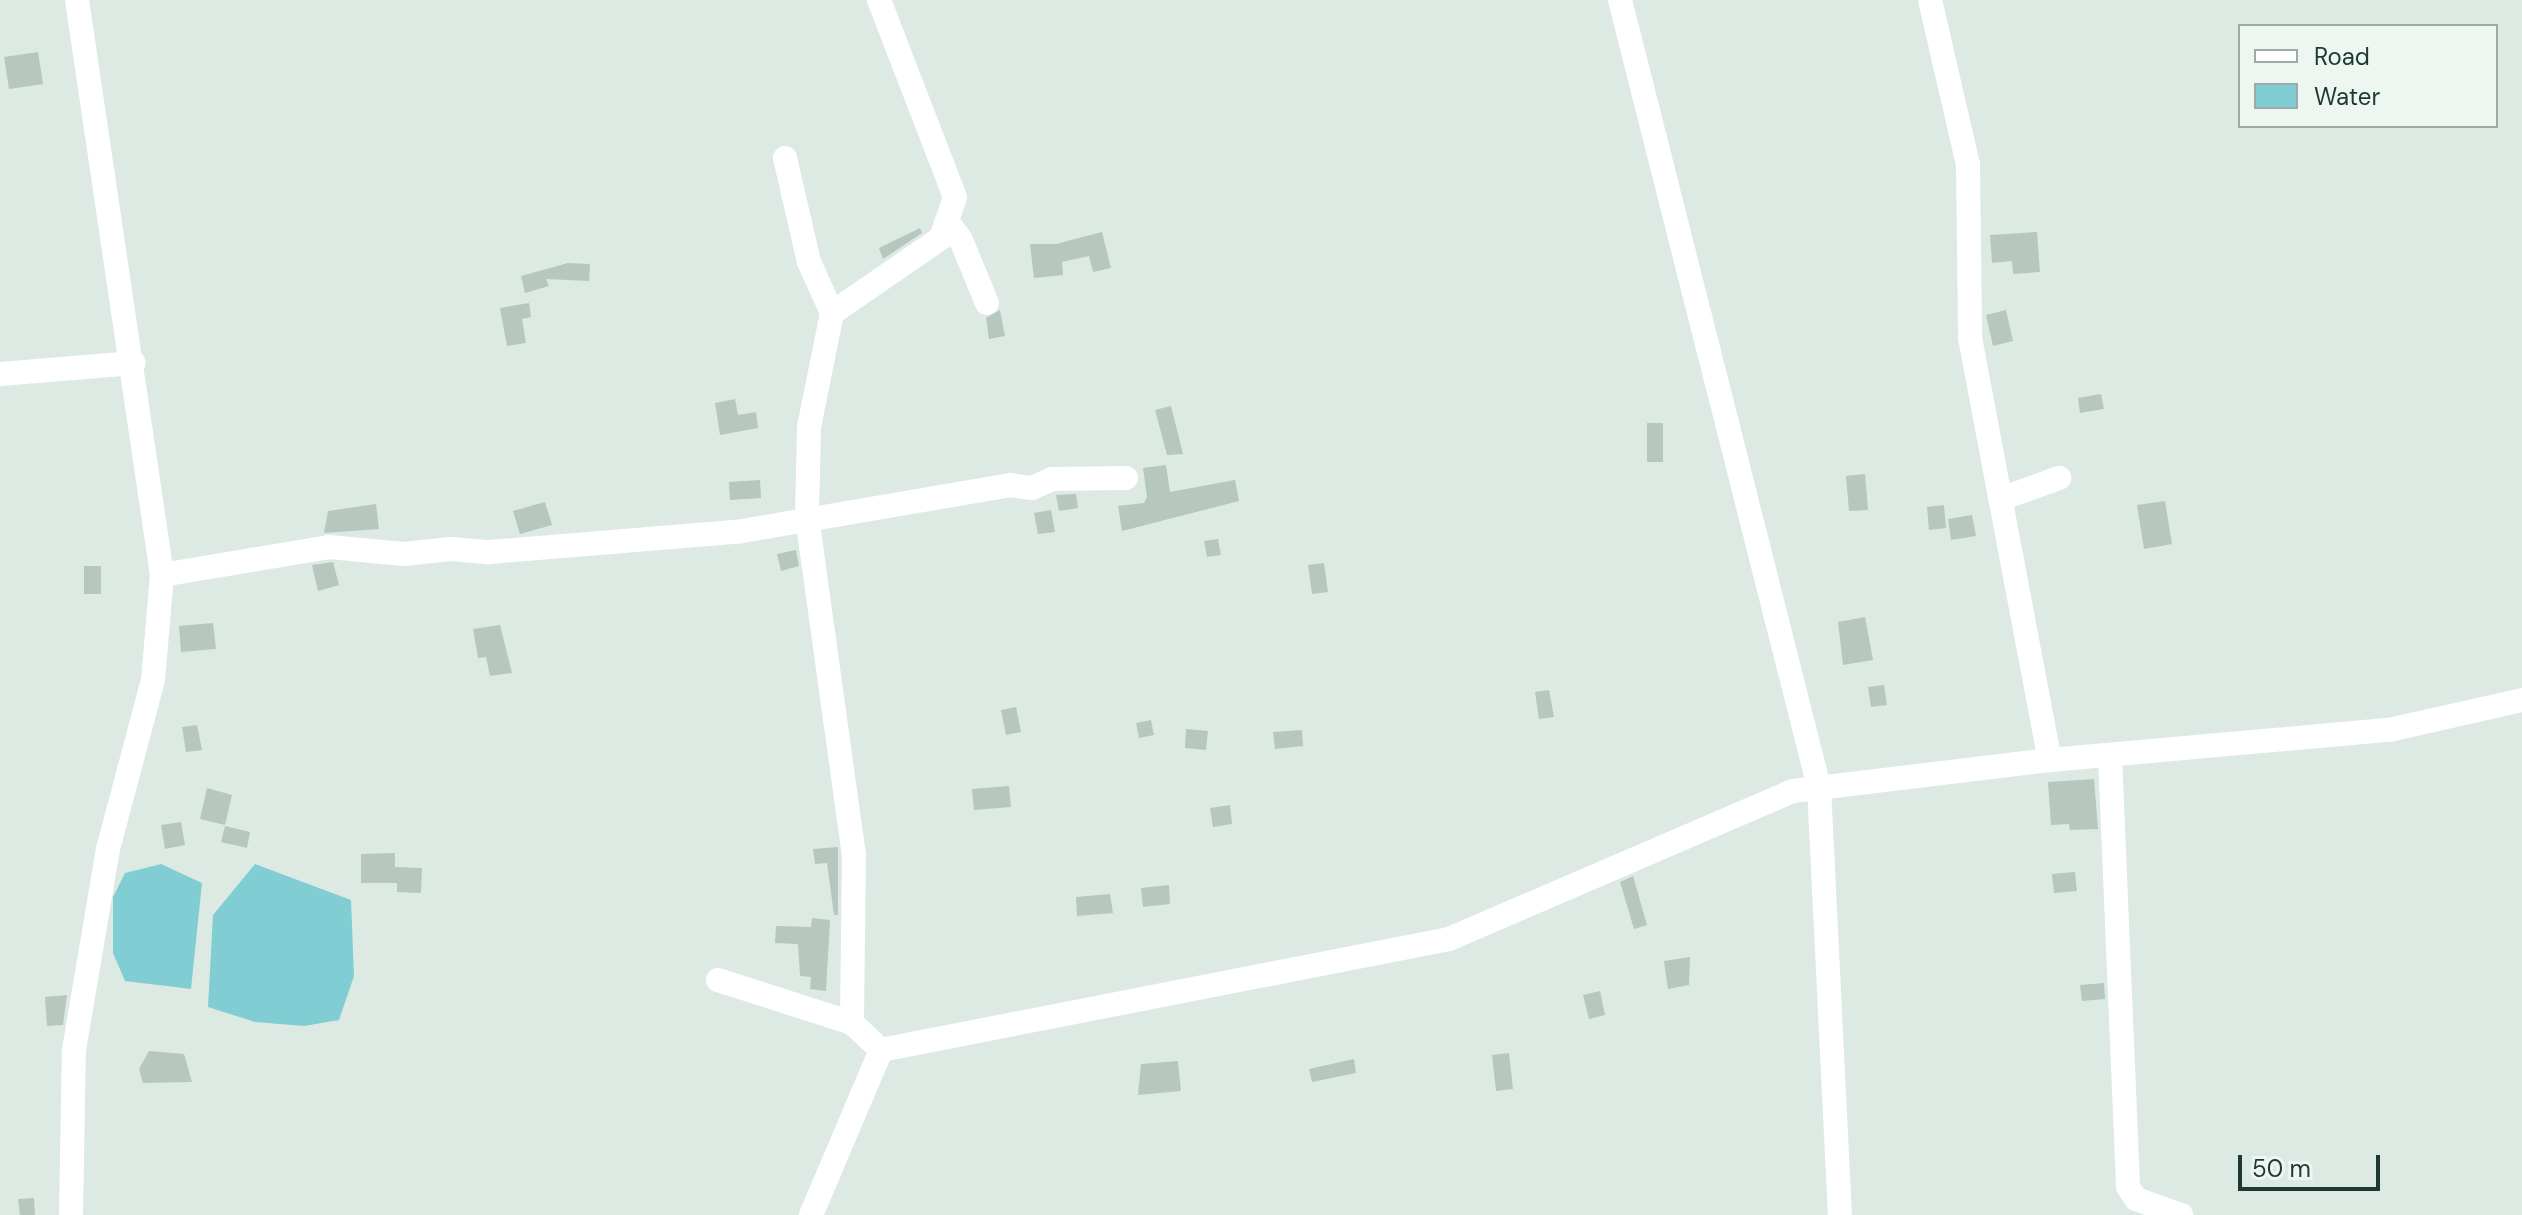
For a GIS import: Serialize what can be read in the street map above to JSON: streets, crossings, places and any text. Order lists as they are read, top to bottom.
{
  "legend": ["Road", "Water"],
  "scale_bar": "50 m"
}
